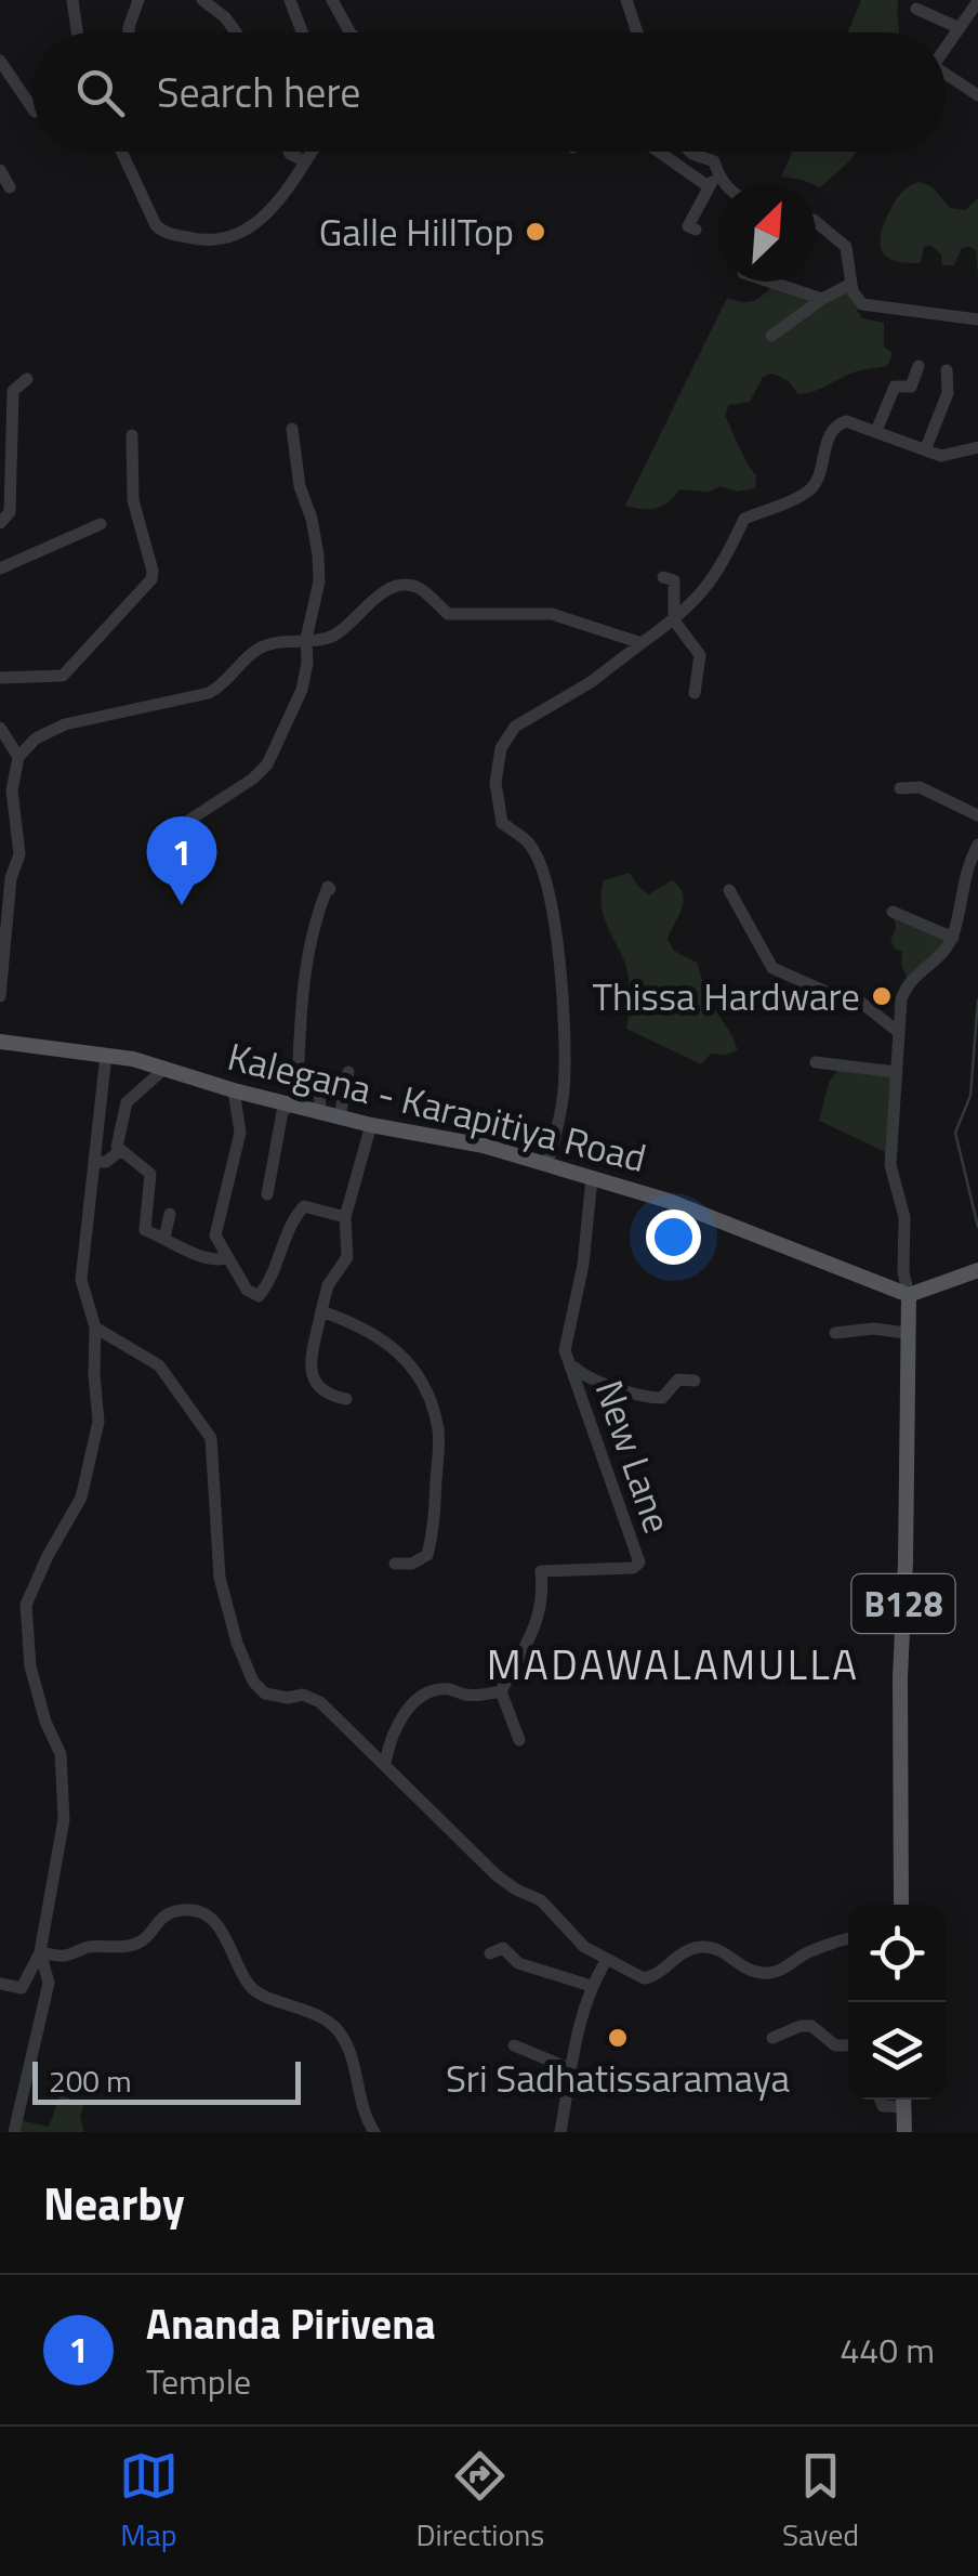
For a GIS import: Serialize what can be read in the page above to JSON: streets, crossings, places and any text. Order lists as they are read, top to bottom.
{
  "streets": {
    "main road": ["Kalegana - Karapitiya Road", "B128"],
    "street": ["New Lane"]
  },
  "crossings": [
    ["Kalegana - Karapitiya Road", "New Lane"],
    ["Kalegana - Karapitiya Road", "B128"]
  ],
  "districts": ["MADAWALAMULLA"],
  "places": ["Galle HillTop", "Thissa Hardware", "Sri Sadhatissaramaya"],
  "scale_bar": "200 m",
  "north": "top right",
  "page": {
    "search": "Search here",
    "pins": "1",
    "scale": "200 m",
    "heading": "Nearby",
    "list": [
      {
        "mark": "1",
        "name": "Ananda Pirivena",
        "note": "Temple",
        "value": "440 m"
      }
    ],
    "nav": ["Map", "Directions", "Saved"]
  }
}
